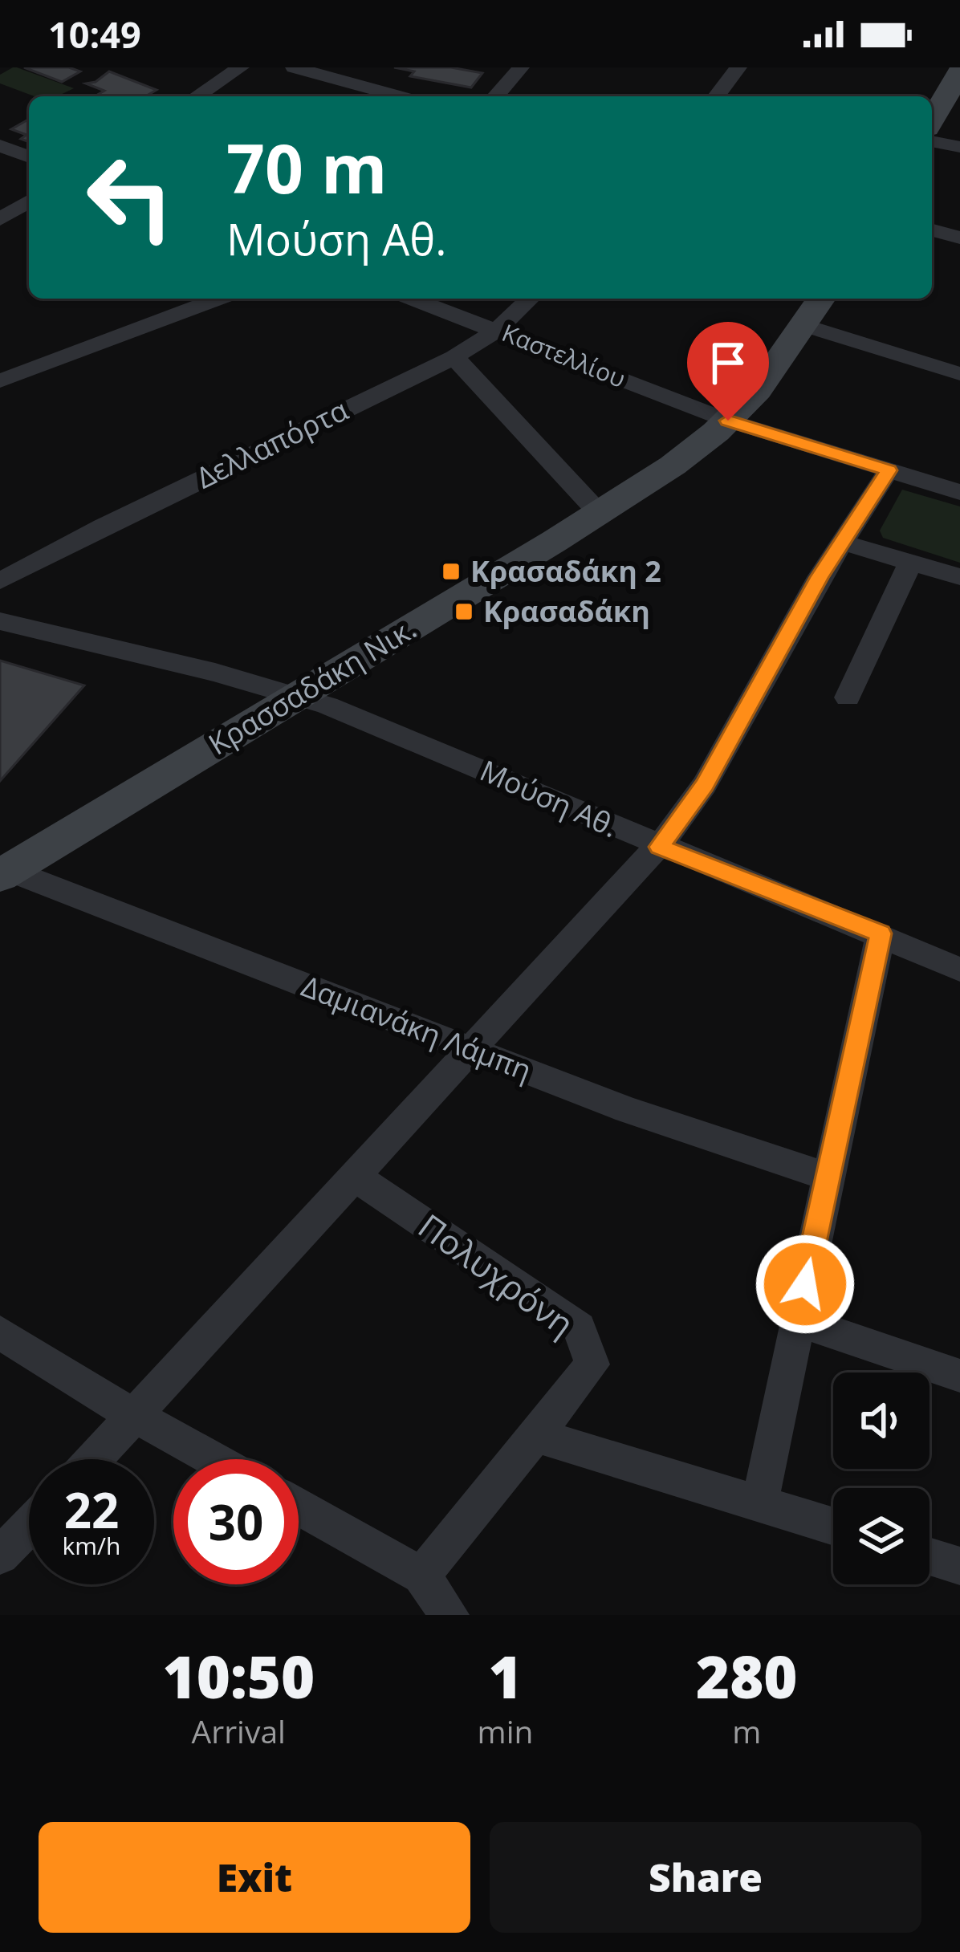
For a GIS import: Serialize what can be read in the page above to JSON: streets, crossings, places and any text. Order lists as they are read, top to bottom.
{
  "streets": {
    "street": [
      "Καστελλίου",
      "Δελλαπόρτα",
      "Κρασσαδάκη Νικ.",
      "Μούση Αθ.",
      "Δαμιανάκη Λάμπη",
      "Πολυχρόνη"
    ]
  },
  "crossings": [
    ["Καστελλίου", "Δελλαπόρτα"],
    ["Καστελλίου", "Κρασσαδάκη Νικ."],
    ["Κρασσαδάκη Νικ.", "Μούση Αθ."],
    ["Κρασσαδάκη Νικ.", "Δαμιανάκη Λάμπη"]
  ],
  "places": {
    "transit": ["Κρασαδάκη 2", "Κρασαδάκη"]
  },
  "page": {
    "status": "10:49",
    "turn": ["70 m", "Μούση Αθ."],
    "speed": "22 km/h",
    "limit": "30",
    "eta": [
      "10:50",
      "Arrival",
      "1",
      "min",
      "280",
      "m"
    ],
    "buttons": ["Exit", "Share"]
  }
}
